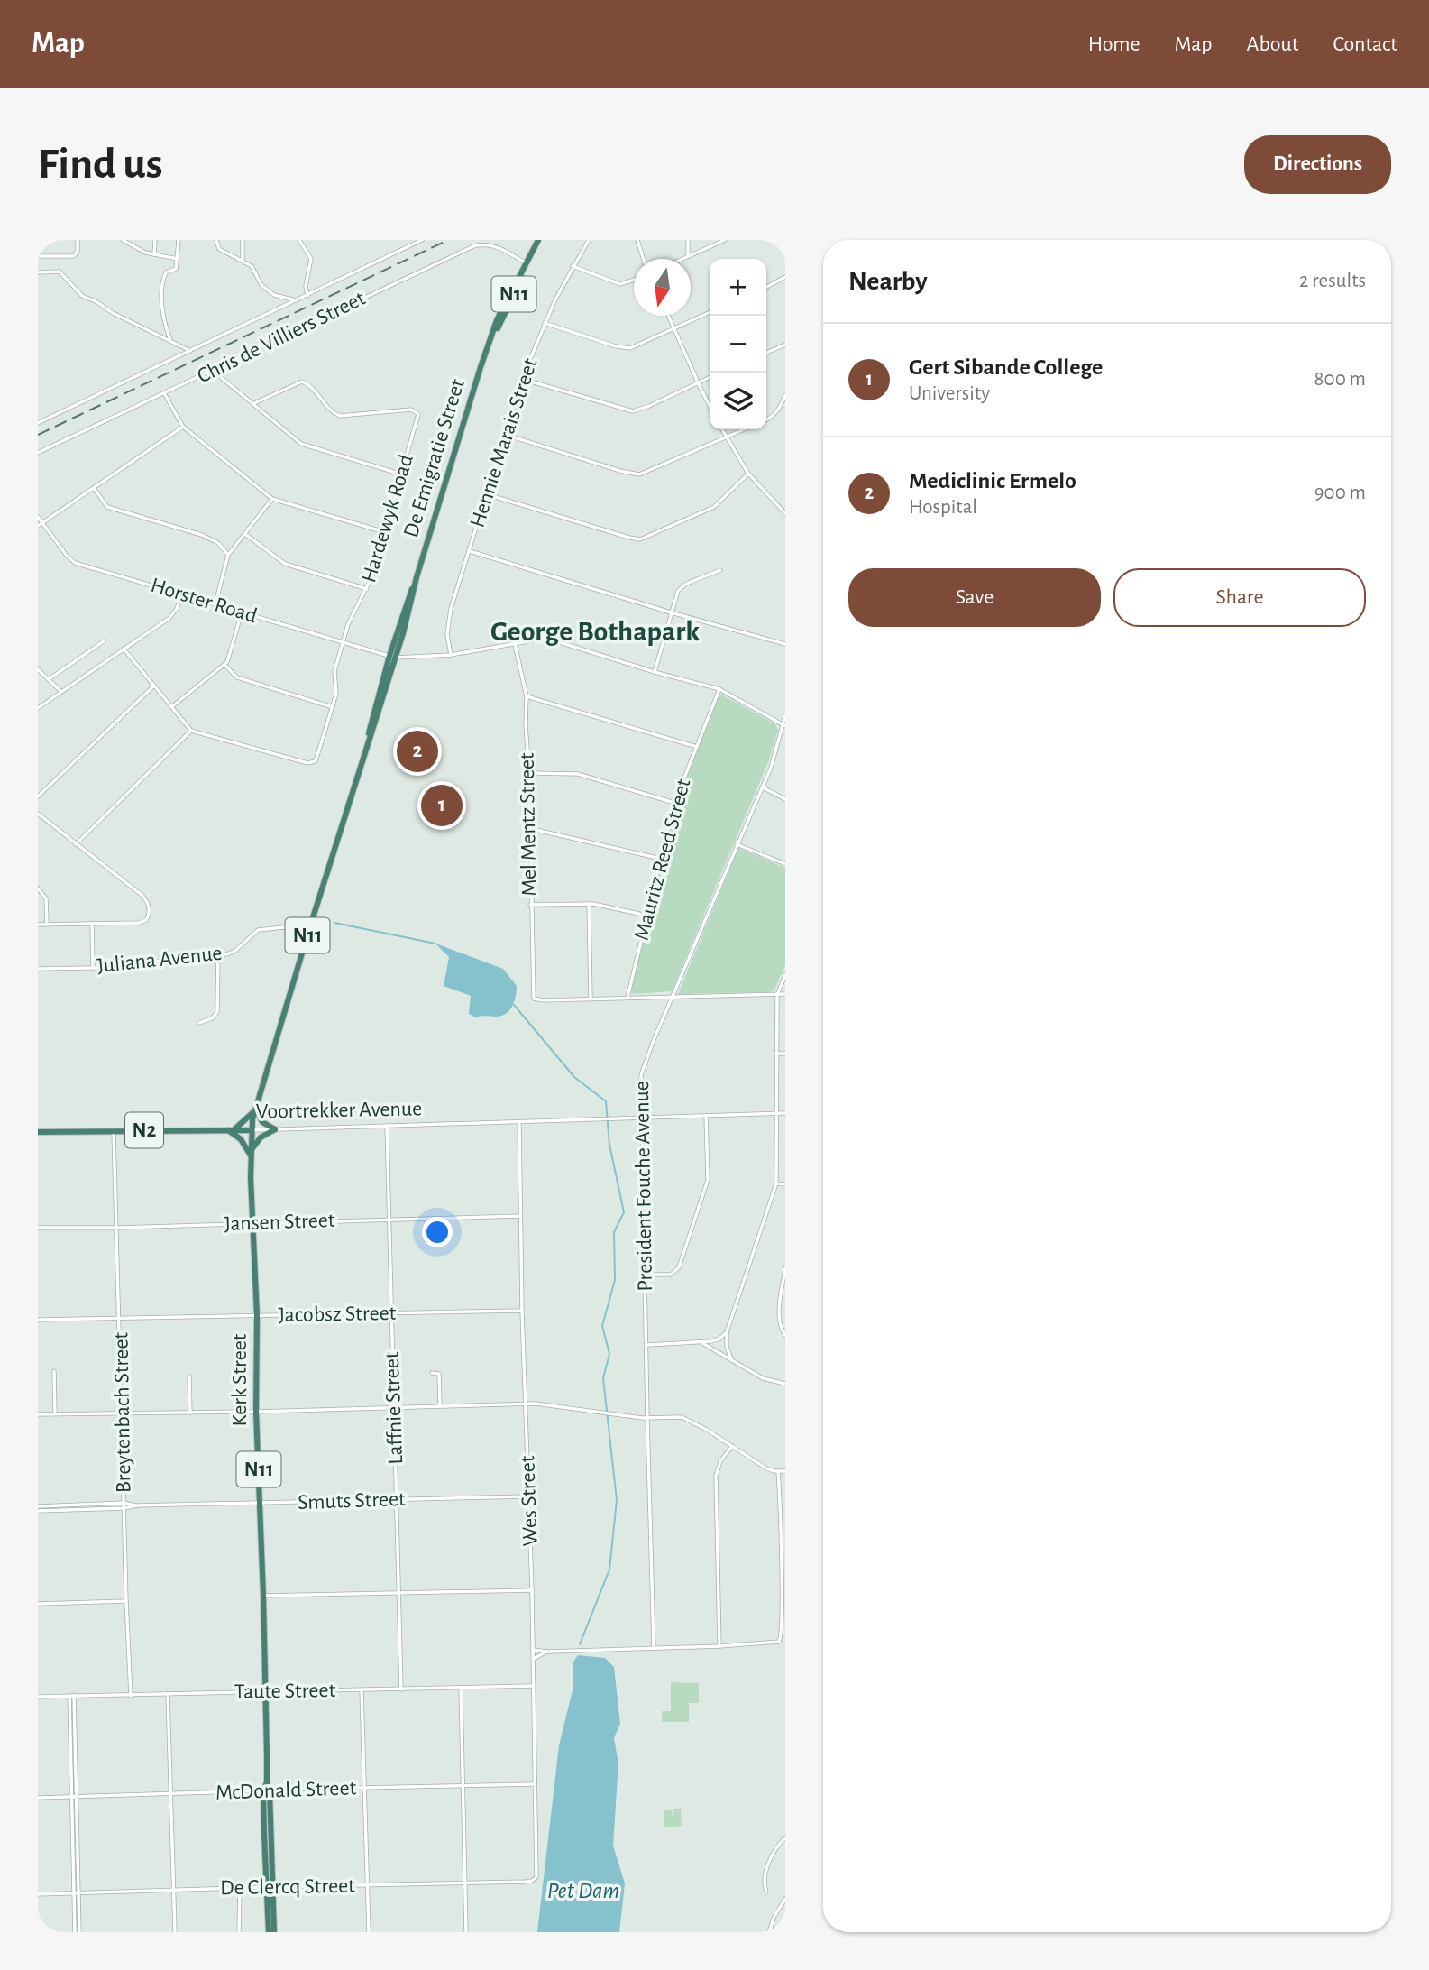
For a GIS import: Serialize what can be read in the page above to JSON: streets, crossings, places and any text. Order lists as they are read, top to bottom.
{
  "streets": {
    "highway": [
      "N11",
      "De Emigratie Street",
      "Voortrekker Avenue",
      "N2",
      "Kerk Street"
    ],
    "street": [
      "Chris de Villiers Street",
      "Hennie Marais Street",
      "Hardewyk Road",
      "Horster Road",
      "Mel Mentz Street",
      "Mauritz Reed Street",
      "Juliana Avenue",
      "President Fouche Avenue",
      "Jansen Street",
      "Jacobsz Street",
      "Laffnie Street",
      "Breytenbach Street",
      "Smuts Street",
      "Wes Street",
      "Taute Street",
      "McDonald Street",
      "De Clercq Street"
    ]
  },
  "crossings": [
    ["Chris de Villiers Street", "De Emigratie Street"],
    ["Hennie Marais Street", "Horster Road"],
    ["De Emigratie Street", "Horster Road"],
    ["De Emigratie Street", "Juliana Avenue"],
    ["De Emigratie Street", "Voortrekker Avenue"],
    ["De Emigratie Street", "Kerk Street"],
    ["Hardewyk Road", "Horster Road"],
    ["Horster Road", "Mel Mentz Street"],
    ["Horster Road", "Mauritz Reed Street"],
    ["Horster Road", "President Fouche Avenue"],
    ["Voortrekker Avenue", "President Fouche Avenue"],
    ["Voortrekker Avenue", "Kerk Street"],
    ["Voortrekker Avenue", "Laffnie Street"],
    ["Voortrekker Avenue", "Breytenbach Street"],
    ["Voortrekker Avenue", "Wes Street"],
    ["Jansen Street", "Kerk Street"],
    ["Jansen Street", "Laffnie Street"],
    ["Jansen Street", "Breytenbach Street"],
    ["Jansen Street", "Wes Street"],
    ["Jacobsz Street", "Kerk Street"],
    ["Jacobsz Street", "Laffnie Street"],
    ["Jacobsz Street", "Breytenbach Street"],
    ["Jacobsz Street", "Wes Street"],
    ["Kerk Street", "Smuts Street"],
    ["Kerk Street", "Taute Street"],
    ["Kerk Street", "McDonald Street"],
    ["Kerk Street", "De Clercq Street"],
    ["Laffnie Street", "Smuts Street"],
    ["Laffnie Street", "Taute Street"],
    ["Breytenbach Street", "Smuts Street"],
    ["Breytenbach Street", "Taute Street"],
    ["Smuts Street", "Wes Street"],
    ["Wes Street", "Taute Street"],
    ["Wes Street", "McDonald Street"],
    ["Wes Street", "De Clercq Street"]
  ],
  "districts": ["George Bothapark"],
  "water": ["Pet Dam"],
  "north": "bottom",
  "page": {
    "header": "Map",
    "nav": [
      "Home",
      "Map",
      "About",
      "Contact"
    ],
    "buttons": [
      "Directions",
      ["Save", "Share"]
    ],
    "title": "Find us",
    "heading": ["Nearby", "2 results"],
    "map_buttons": ["+", "−"],
    "list": [
      {
        "mark": "1",
        "name": "Gert Sibande College",
        "note": "University",
        "value": "800 m"
      },
      {
        "mark": "2",
        "name": "Mediclinic Ermelo",
        "note": "Hospital",
        "value": "900 m"
      }
    ],
    "pins": ["2", "1"]
  }
}
